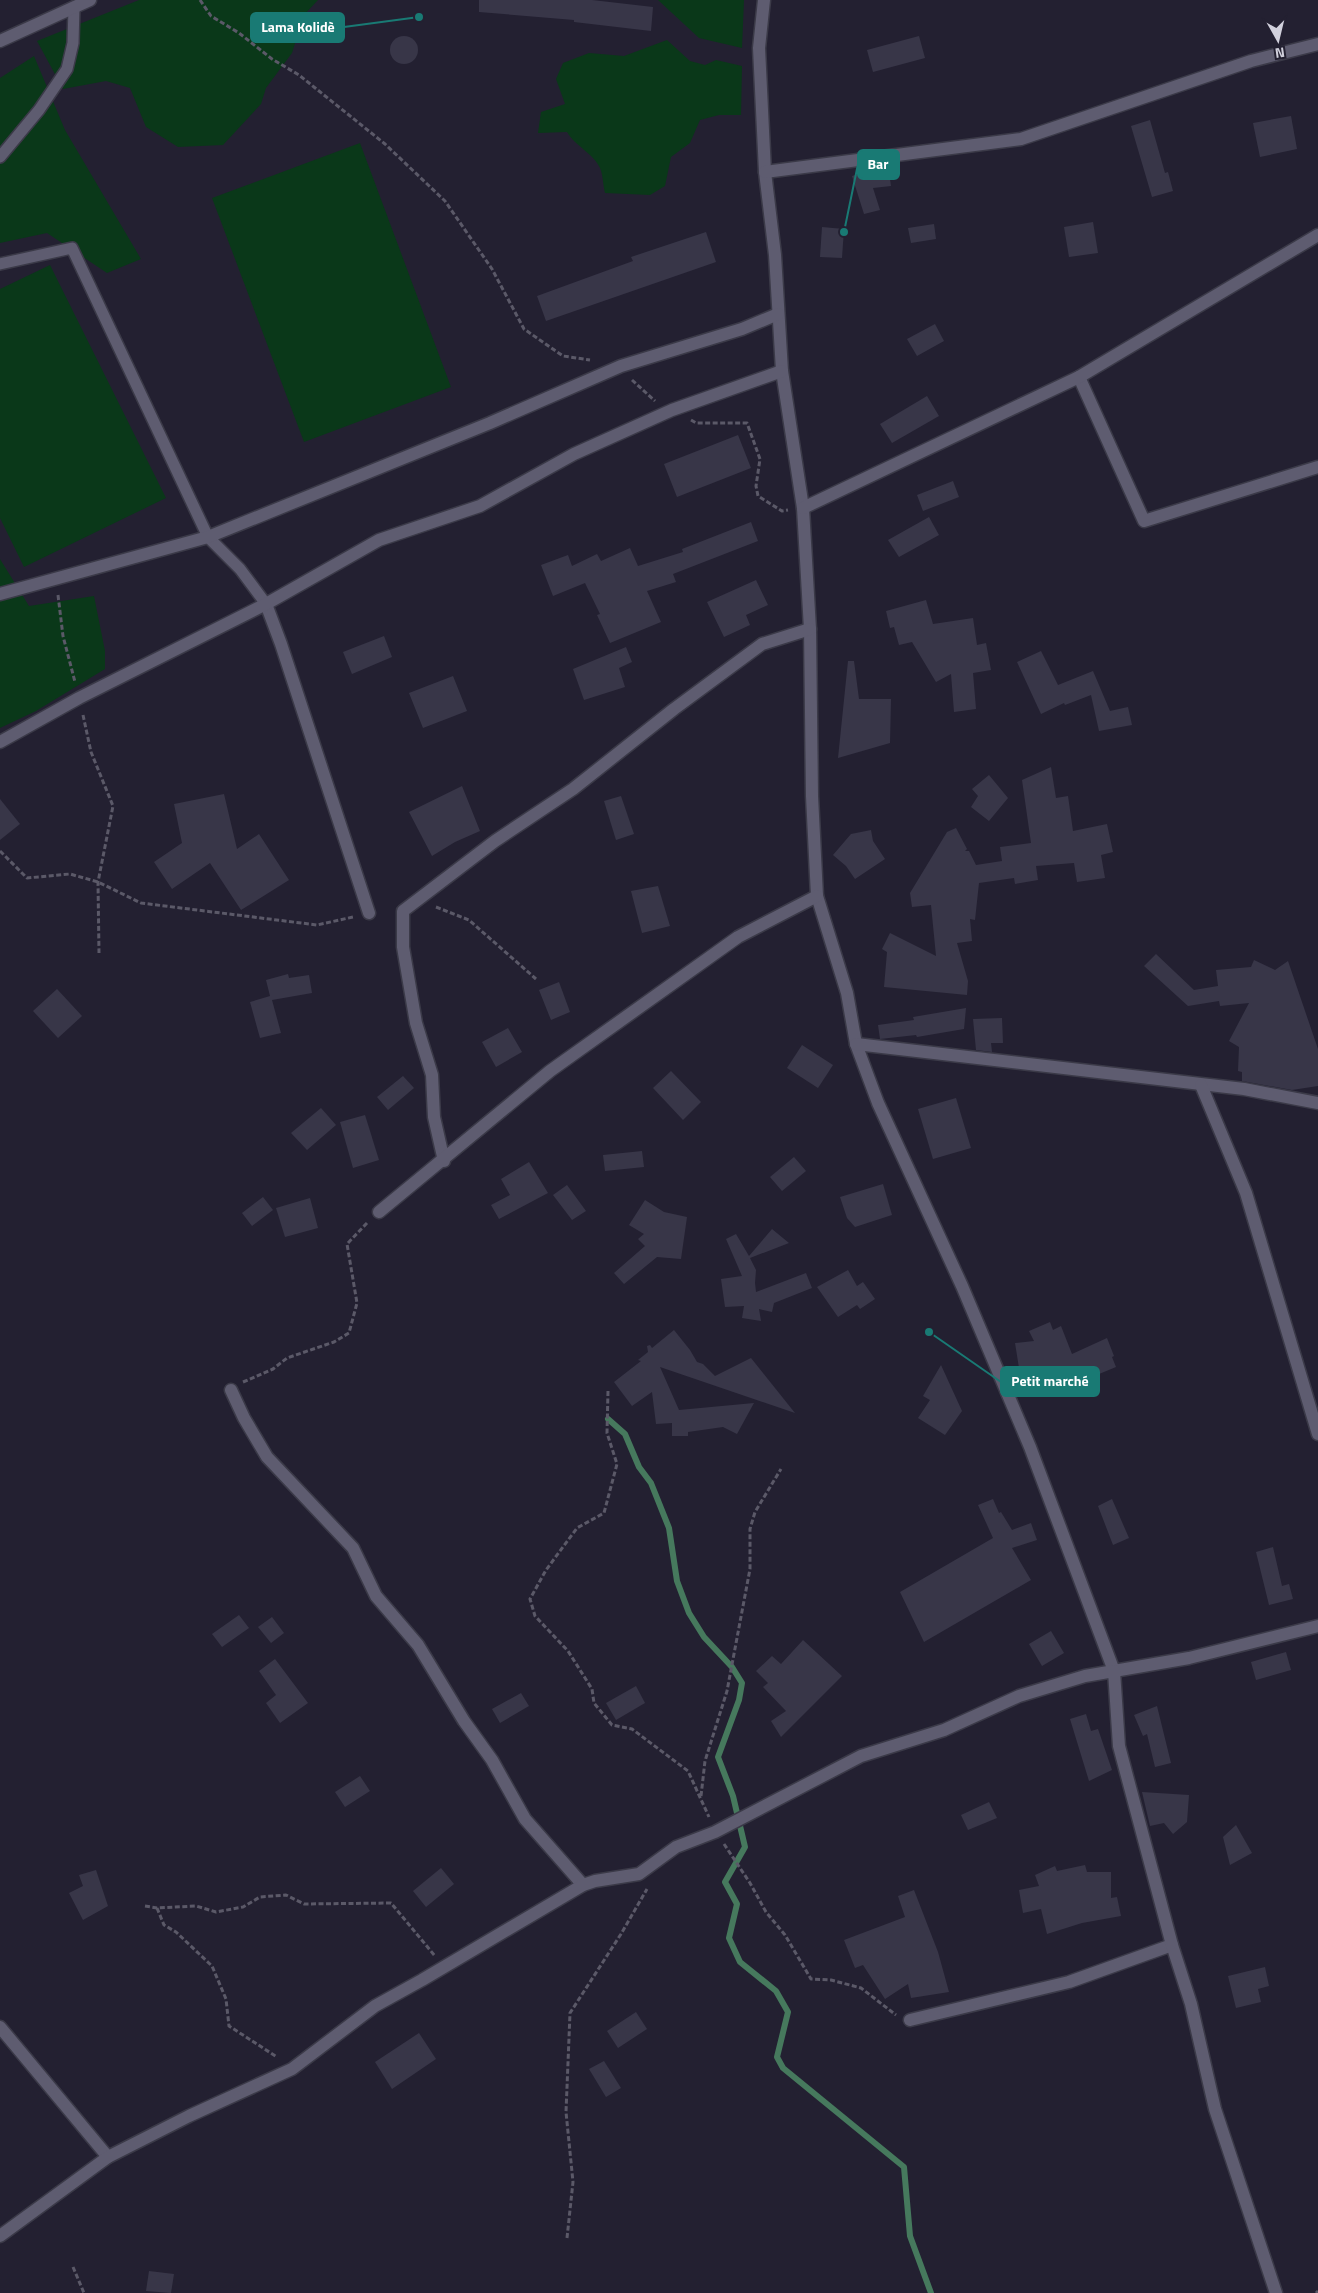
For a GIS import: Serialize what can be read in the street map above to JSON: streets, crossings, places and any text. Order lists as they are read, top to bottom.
{
  "places": ["Lama Kolidè", "Bar", "Petit marché"],
  "north": "bottom"
}
